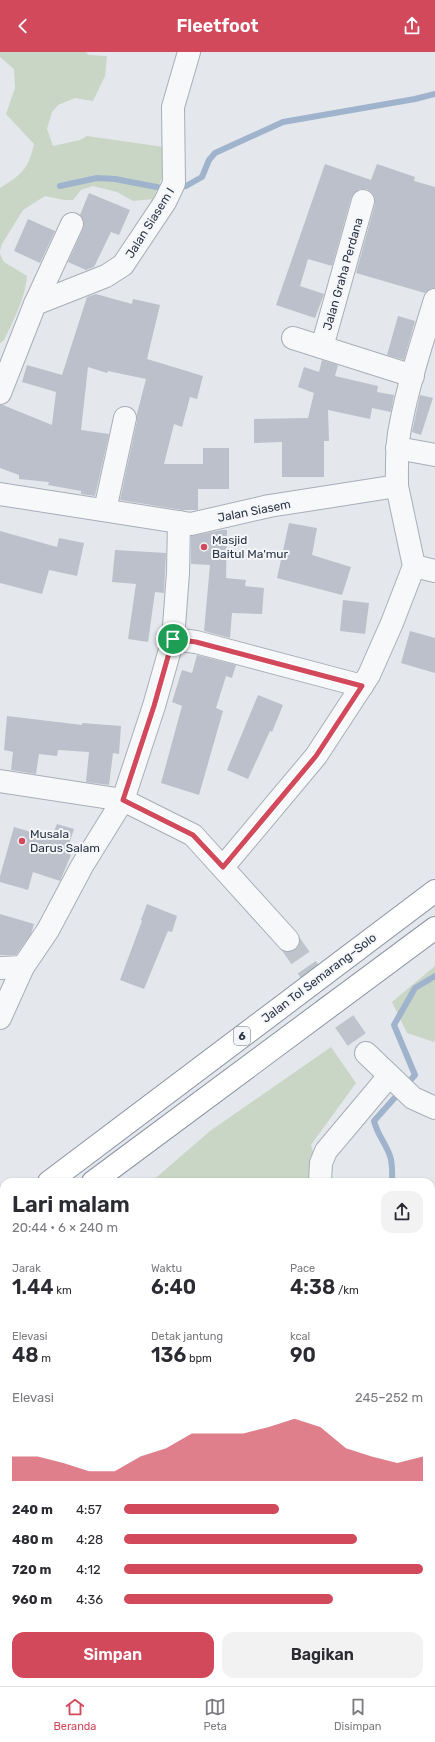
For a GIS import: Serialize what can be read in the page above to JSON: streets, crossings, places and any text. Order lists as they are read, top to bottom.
{
  "streets": {
    "highway": ["Jalan Tol Semarang–Solo", "6"],
    "street": ["Jalan Siasem I", "Jalan Graha Perdana", "Jalan Siasem"]
  },
  "places": ["Masjid Baitul Ma'mur", "Musala Darus Salam"],
  "page": {
    "header": "Fleetfoot",
    "heading": ["Lari malam", "20:44 · 6 × 240 m"],
    "stats": [
      ["Jarak", "1.44 km"],
      ["Waktu", "6:40"],
      ["Pace", "4:38 /km"],
      ["Elevasi", "48 m"],
      ["Detak jantung", "136 bpm"],
      ["kcal", "90"]
    ],
    "chart": ["Elevasi", "245–252 m"],
    "list": [
      {
        "name": "240 m",
        "note": "4:57"
      },
      {
        "name": "480 m",
        "note": "4:28"
      },
      {
        "name": "720 m",
        "note": "4:12"
      },
      {
        "name": "960 m",
        "note": "4:36"
      }
    ],
    "buttons": ["Simpan", "Bagikan"],
    "tabs": ["Beranda", "Peta", "Disimpan"]
  }
}
